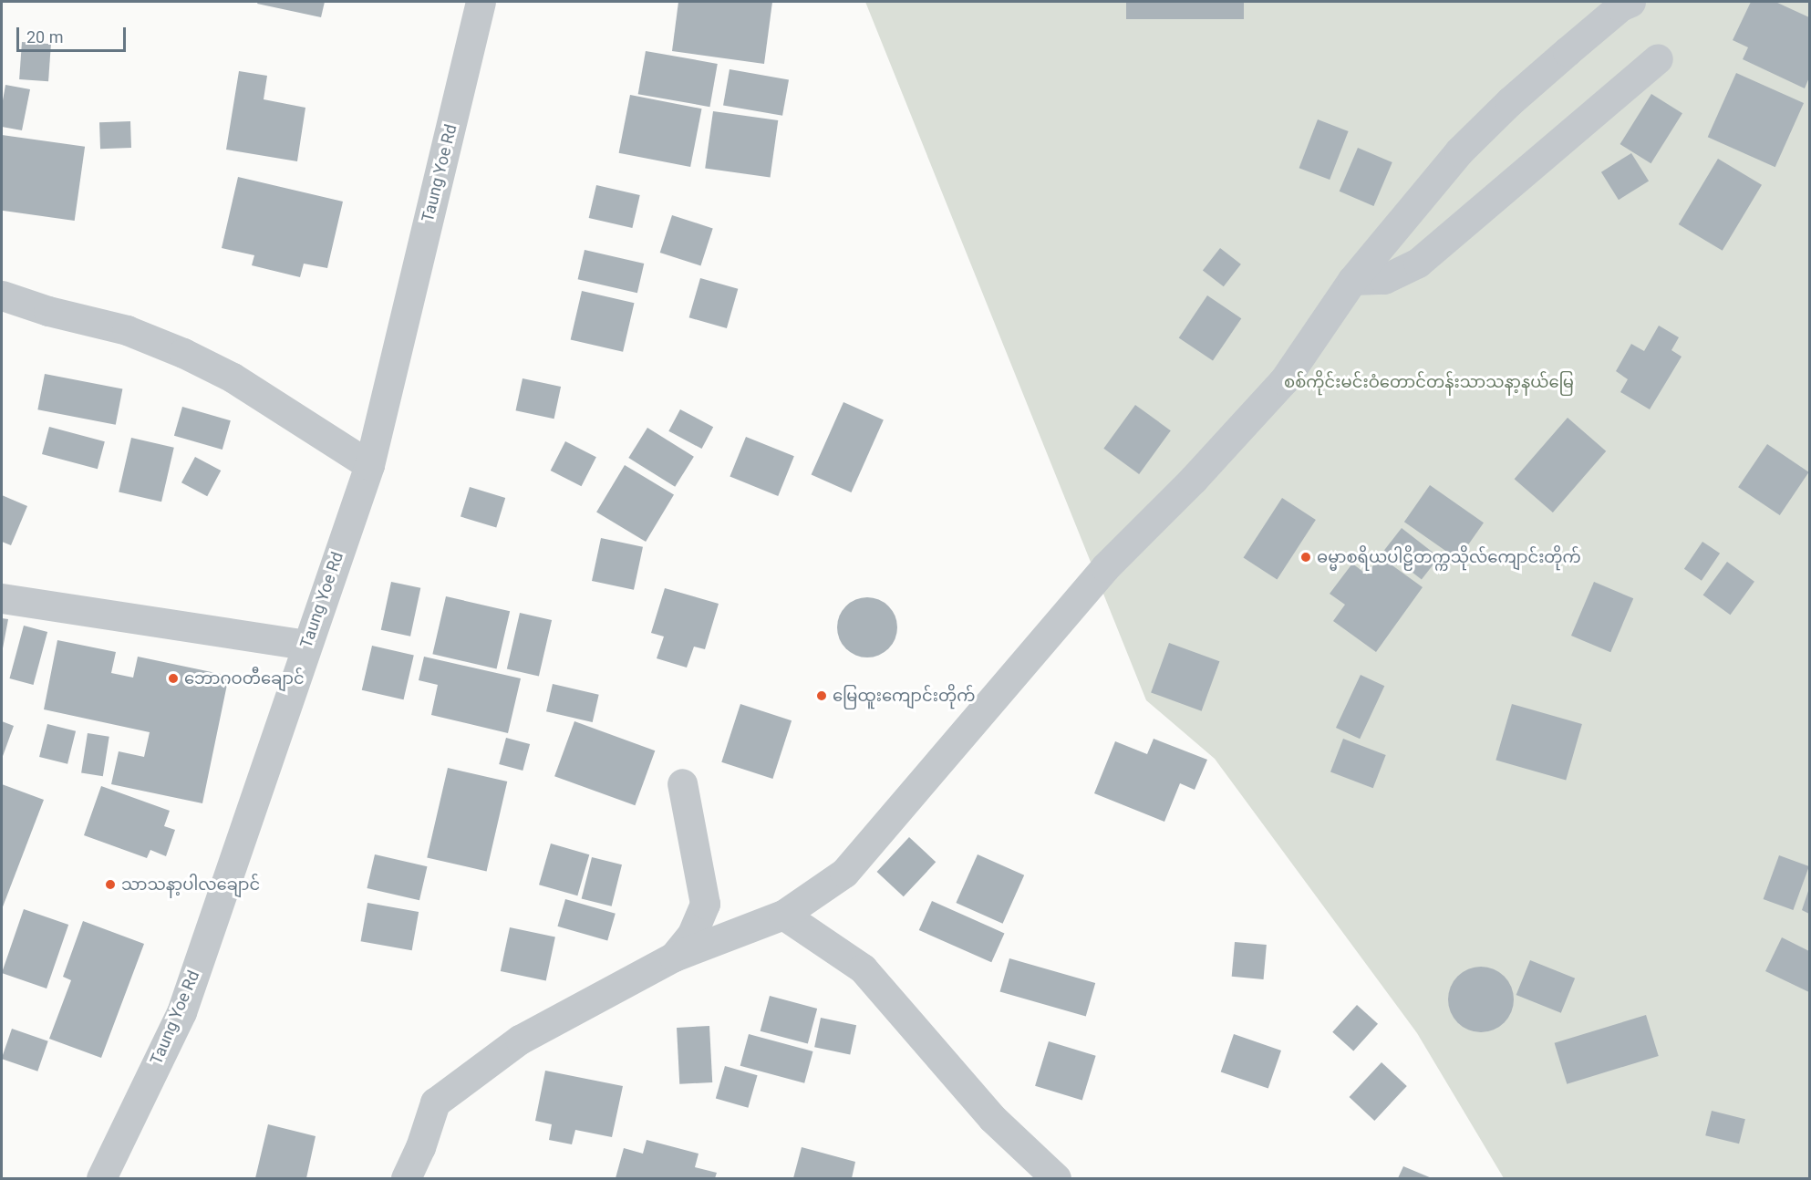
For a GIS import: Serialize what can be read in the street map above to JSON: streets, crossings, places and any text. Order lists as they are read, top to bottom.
{
  "streets": {
    "street": ["Taung Yoe Rd"]
  },
  "parks": ["စစ်ကိုင်းမင်းဝံတောင်တန်းသာသနာ့နယ်မြေ"],
  "places": [
    "ဓမ္မာစရိယပါဠိတက္ကသိုလ်ကျောင်းတိုက်",
    "ဘောဂဝတီချောင်",
    "မြေထူးကျောင်းတိုက်",
    "သာသနာ့ပါလချောင်"
  ],
  "scale_bar": "20 m"
}
